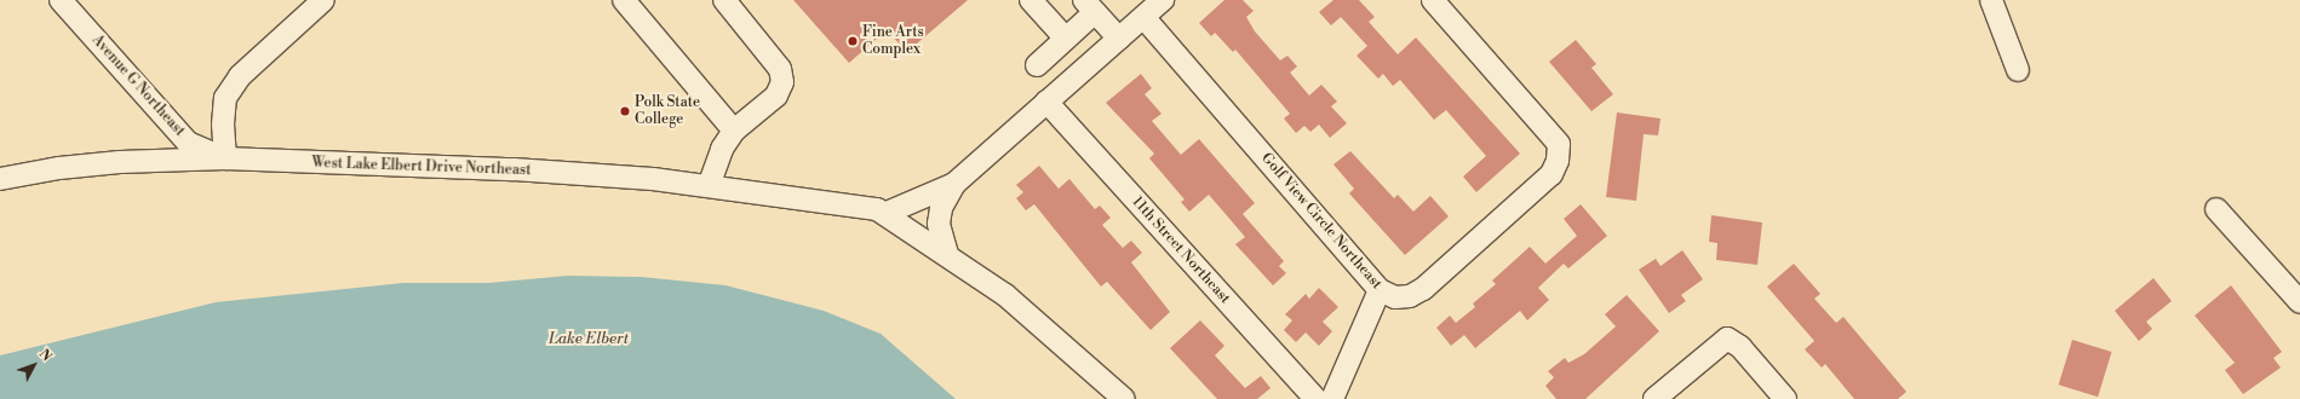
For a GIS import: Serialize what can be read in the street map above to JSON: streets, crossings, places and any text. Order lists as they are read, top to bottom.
{
  "streets": {
    "street": [
      "Avenue G Northeast",
      "West Lake Elbert Drive Northeast",
      "Golf View Circle Northeast",
      "11th Street Northeast"
    ]
  },
  "crossings": [
    ["Avenue G Northeast", "West Lake Elbert Drive Northeast"]
  ],
  "water": ["Lake Elbert"],
  "places": ["Fine Arts Complex", "Polk State College"],
  "north": "top right"
}
